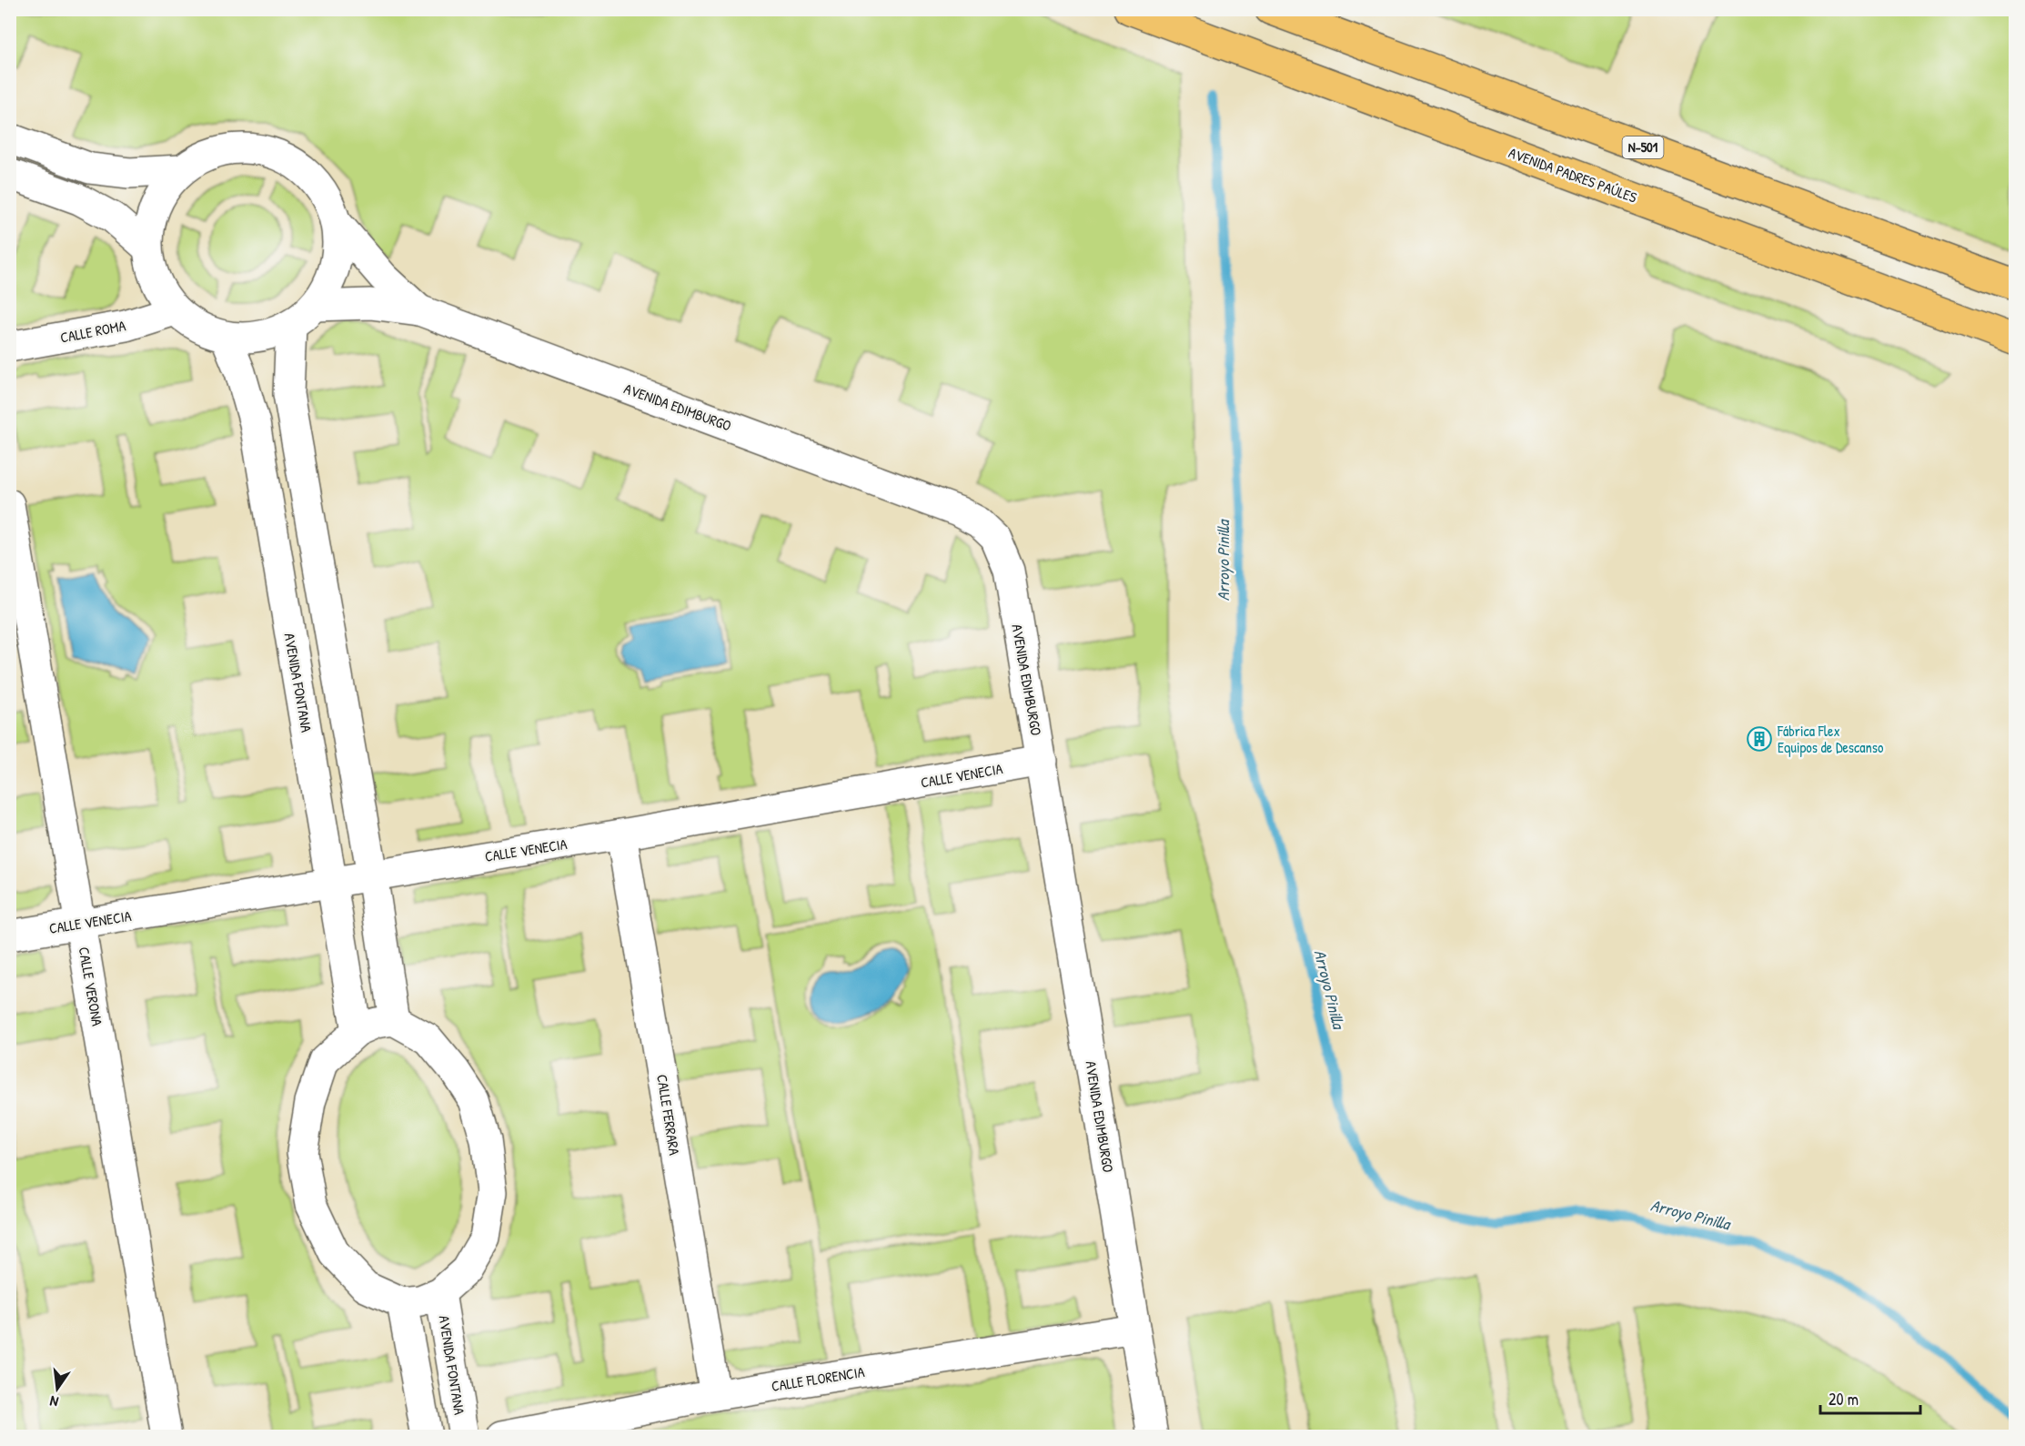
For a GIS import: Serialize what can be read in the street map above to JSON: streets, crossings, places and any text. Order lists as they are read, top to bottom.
{
  "streets": {
    "highway": ["N-501", "AVENIDA PADRES PAÚLES"],
    "street": [
      "CALLE ROMA",
      "AVENIDA EDIMBURGO",
      "AVENIDA FONTANA",
      "CALLE VENECIA",
      "CALLE VERONA",
      "CALLE FERRARA",
      "CALLE FLORENCIA"
    ]
  },
  "crossings": [
    ["CALLE ROMA", "AVENIDA EDIMBURGO"],
    ["CALLE ROMA", "AVENIDA FONTANA"],
    ["AVENIDA EDIMBURGO", "AVENIDA FONTANA"],
    ["AVENIDA EDIMBURGO", "CALLE VENECIA"],
    ["AVENIDA EDIMBURGO", "CALLE FLORENCIA"],
    ["AVENIDA FONTANA", "CALLE VENECIA"],
    ["CALLE VENECIA", "CALLE VERONA"],
    ["CALLE VENECIA", "CALLE FERRARA"],
    ["CALLE FERRARA", "CALLE FLORENCIA"]
  ],
  "water": ["Arroyo Pinilla"],
  "places": {
    "building": ["Fábrica Flex Equipos de Descanso"]
  },
  "scale_bar": "20 m",
  "north": "bottom"
}
